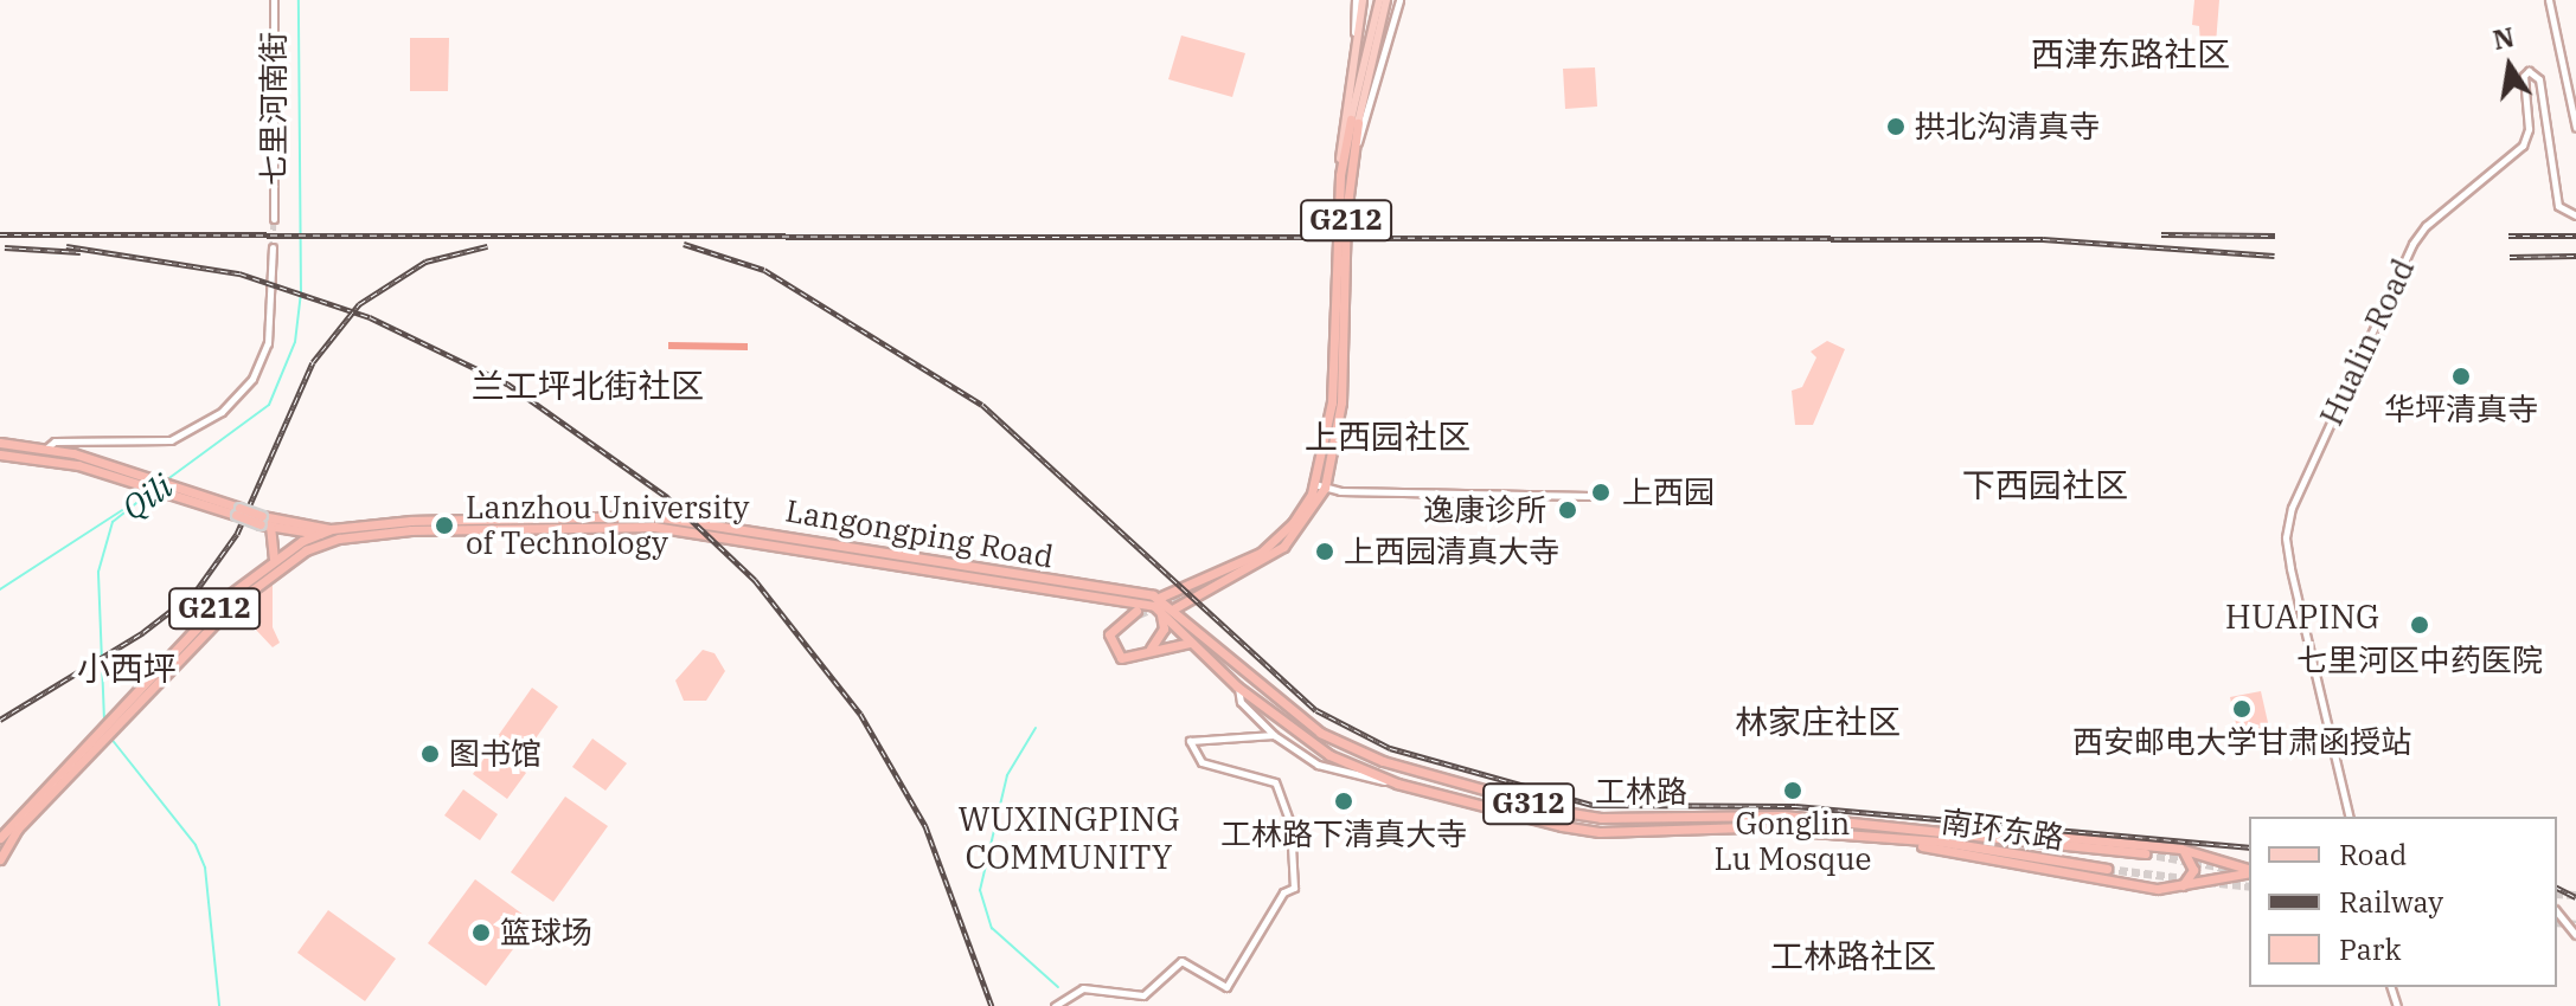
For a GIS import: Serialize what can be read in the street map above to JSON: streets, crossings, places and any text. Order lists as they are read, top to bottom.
{
  "streets": {
    "highway": [
      "G212",
      "Langongping Road",
      "工林路",
      "G312",
      "南环东路"
    ],
    "street": ["七里河南街", "Hualin Road"]
  },
  "crossings": [
    ["G212", "Langongping Road"],
    ["Langongping Road", "工林路"],
    ["工林路", "南环东路"]
  ],
  "districts": [
    "西津东路社区",
    "兰工坪北街社区",
    "上西园社区",
    "下西园社区",
    "HUAPING",
    "小西坪",
    "林家庄社区",
    "WUXINGPING COMMUNITY",
    "工林路社区"
  ],
  "water": ["Qili"],
  "places": [
    "拱北沟清真寺",
    "华坪清真寺",
    "上西园",
    "逸康诊所",
    "Lanzhou University of Technology",
    "上西园清真大寺",
    "七里河区中药医院",
    "西安邮电大学甘肃函授站",
    "图书馆",
    "Gonglin Lu Mosque",
    "工林路下清真大寺",
    "篮球场"
  ],
  "legend": ["Road", "Railway", "Park"],
  "north": "top"
}
